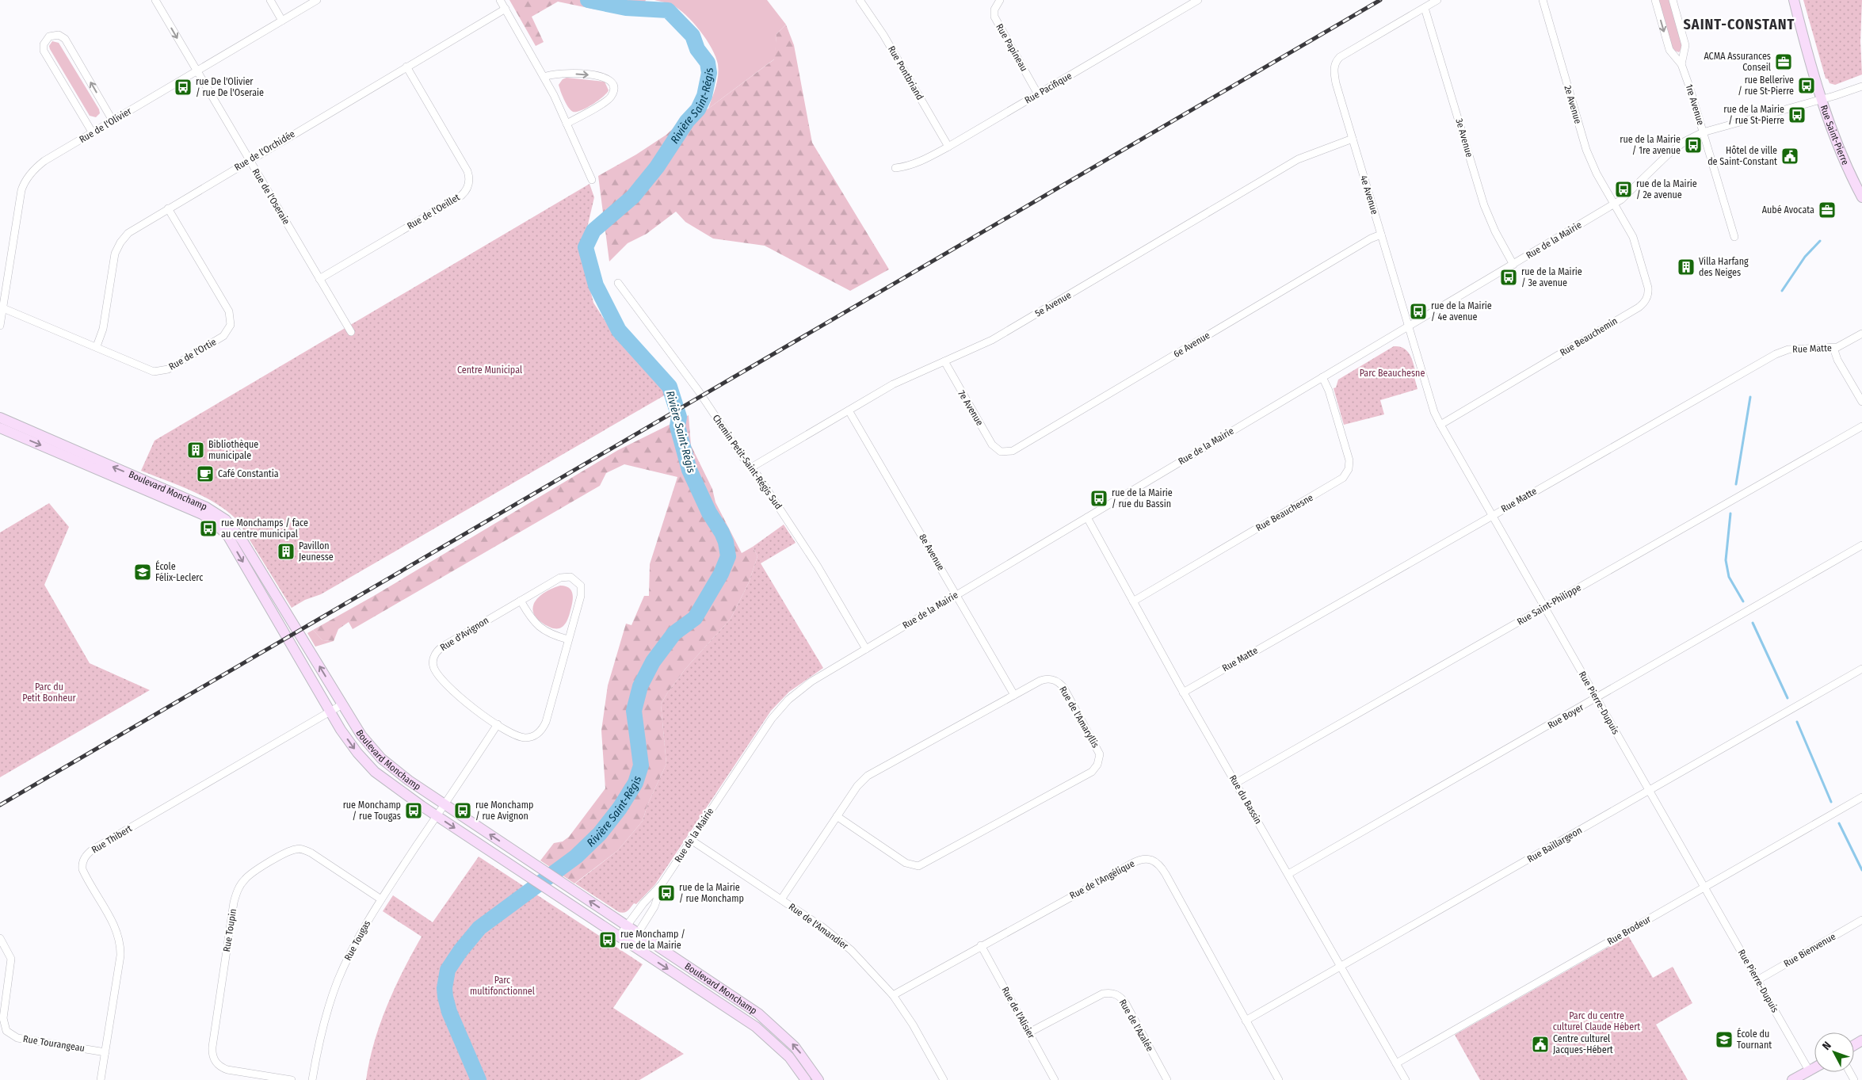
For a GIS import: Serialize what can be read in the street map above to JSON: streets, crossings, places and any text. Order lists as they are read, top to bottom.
{
  "streets": {
    "street": [
      "Rue Papineau",
      "Rue Pontbriand",
      "Rue Pacifique",
      "2e Avenue",
      "1re Avenue",
      "Rue de l'Olivier",
      "Rue Saint-Pierre",
      "3e Avenue",
      "Rue de l'Orchidée",
      "4e Avenue",
      "Rue de l'Oseraie",
      "Rue de l'Oeillet",
      "Rue de la Mairie",
      "5e Avenue",
      "Rue Beauchemin",
      "6e Avenue",
      "Rue Matte",
      "Rue de l'Ortie",
      "7e Avenue",
      "Chemin Petit-Saint-Régis Sud",
      "Boulevard Monchamp",
      "Rue Beauchesne",
      "8e Avenue",
      "Rue Saint-Philippe",
      "Rue d'Avignon",
      "Rue Pierre-Dupuis",
      "Rue Boyer",
      "Rue de l'Amaryllis",
      "Rue du Bassin",
      "Rue Thibert",
      "Rue Baillargeon",
      "Rue de l'Angélique",
      "Rue de l'Amandier",
      "Rue Toupin",
      "Rue Brodeur",
      "Rue Tougas",
      "Rue Bienvenue",
      "Rue de l'Alisier",
      "Rue de l'Azalée",
      "Rue Tourangeau"
    ]
  },
  "crossings": [
    ["Rue Papineau", "Rue Pacifique"],
    ["Rue Pontbriand", "Rue Pacifique"],
    ["2e Avenue", "Rue de la Mairie"],
    ["2e Avenue", "Rue Beauchemin"],
    ["1re Avenue", "Rue de la Mairie"],
    ["Rue de l'Olivier", "Rue de l'Oseraie"],
    ["Rue de l'Olivier", "Rue de l'Ortie"],
    ["Rue Saint-Pierre", "Rue de la Mairie"],
    ["3e Avenue", "4e Avenue"],
    ["3e Avenue", "Rue de la Mairie"],
    ["Rue de l'Orchidée", "Rue de l'Oseraie"],
    ["Rue de l'Orchidée", "Rue de l'Oeillet"],
    ["Rue de l'Orchidée", "Rue de l'Ortie"],
    ["4e Avenue", "Rue de la Mairie"],
    ["4e Avenue", "5e Avenue"],
    ["4e Avenue", "6e Avenue"],
    ["4e Avenue", "Rue Pierre-Dupuis"],
    ["Rue de l'Oseraie", "Rue de l'Oeillet"],
    ["Rue de la Mairie", "Rue Beauchemin"],
    ["Rue de la Mairie", "Chemin Petit-Saint-Régis Sud"],
    ["Rue de la Mairie", "Boulevard Monchamp"],
    ["Rue de la Mairie", "Rue Beauchesne"],
    ["Rue de la Mairie", "8e Avenue"],
    ["Rue de la Mairie", "Rue Pierre-Dupuis"],
    ["Rue de la Mairie", "Rue du Bassin"],
    ["Rue de la Mairie", "Rue de l'Amandier"],
    ["5e Avenue", "7e Avenue"],
    ["5e Avenue", "Chemin Petit-Saint-Régis Sud"],
    ["5e Avenue", "8e Avenue"],
    ["Rue Beauchemin", "Rue Pierre-Dupuis"],
    ["6e Avenue", "7e Avenue"],
    ["Rue Matte", "Rue Pierre-Dupuis"],
    ["Rue Matte", "Rue du Bassin"],
    ["Boulevard Monchamp", "Rue Thibert"],
    ["Boulevard Monchamp", "Rue Tougas"],
    ["Rue Beauchesne", "Rue du Bassin"],
    ["8e Avenue", "Rue de l'Amaryllis"],
    ["Rue Saint-Philippe", "Rue Pierre-Dupuis"],
    ["Rue Saint-Philippe", "Rue du Bassin"],
    ["Rue Pierre-Dupuis", "Rue Boyer"],
    ["Rue Pierre-Dupuis", "Rue Baillargeon"],
    ["Rue Pierre-Dupuis", "Rue Brodeur"],
    ["Rue Pierre-Dupuis", "Rue Bienvenue"],
    ["Rue Boyer", "Rue du Bassin"],
    ["Rue de l'Amaryllis", "Rue de l'Amandier"],
    ["Rue du Bassin", "Rue Baillargeon"],
    ["Rue du Bassin", "Rue Brodeur"],
    ["Rue Thibert", "Rue Tourangeau"],
    ["Rue Baillargeon", "Rue de l'Angélique"],
    ["Rue de l'Angélique", "Rue de l'Amandier"],
    ["Rue de l'Angélique", "Rue de l'Alisier"],
    ["Rue Toupin", "Rue Tougas"],
    ["Rue de l'Alisier", "Rue de l'Azalée"]
  ],
  "districts": ["SAINT-CONSTANT"],
  "water": ["Rivière Saint-Régis"],
  "parks": [
    "Centre Municipal",
    "Parc Beauchesne",
    "Parc du Petit Bonheur",
    "Parc multifonctionnel",
    "Parc du centre culturel Claude Hébert"
  ],
  "places": {
    "office": ["ACMA Assurances Conseil", "Aubé Avocata"],
    "bus stop": [
      "rue Bellerive / rue St-Pierre",
      "rue De l'Olivier / rue De l'Oseraie",
      "rue de la Mairie / rue St-Pierre",
      "rue de la Mairie / 1re avenue",
      "rue de la Mairie / 2e avenue",
      "rue de la Mairie / 3e avenue",
      "rue de la Mairie / 4e avenue",
      "rue de la Mairie / rue du Bassin",
      "rue Monchamps / face au centre municipal",
      "rue Monchamp / rue Tougas",
      "rue Monchamp / rue Avignon",
      "rue de la Mairie / rue Monchamp",
      "rue Monchamp / rue de la Mairie"
    ],
    "public building": ["Hôtel de ville de Saint-Constant", "Centre culturel Jacques-Hébert"],
    "building": ["Villa Harfang des Neiges", "Bibliothèque municipale", "Pavillon Jeunesse"],
    "cafe": ["Café Constantia"],
    "school or university": ["École Félix-Leclerc", "École du Tournant"]
  },
  "north": "top left"
}
